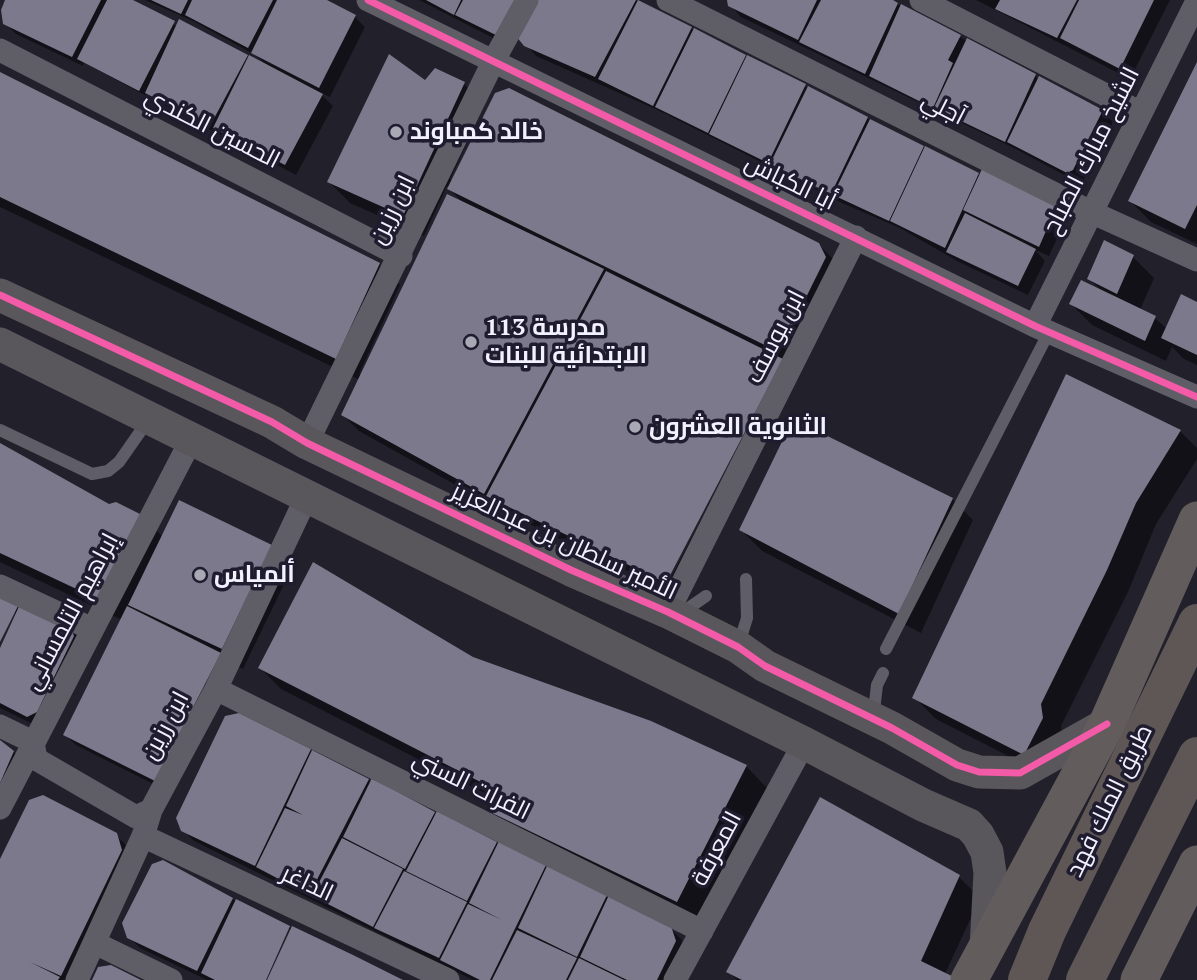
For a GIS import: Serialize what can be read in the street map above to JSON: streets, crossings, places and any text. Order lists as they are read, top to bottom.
{
  "streets": {
    "highway": ["طريق الملك فهد"],
    "street": [
      "آجلي",
      "الحسين الكندي",
      "الشيخ مبارك الصباح",
      "أبا الكباش",
      "ابن رزين",
      "ابن يوسف",
      "الأمير سلطان بن عبدالعزيز",
      "إبراهيم التلمساني",
      "الفرات السني",
      "المعرفة",
      "الداغر"
    ]
  },
  "crossings": [
    ["آجلي", "الشيخ مبارك الصباح"],
    ["الحسين الكندي", "ابن رزين"],
    ["الشيخ مبارك الصباح", "أبا الكباش"],
    ["أبا الكباش", "ابن رزين"],
    ["أبا الكباش", "ابن يوسف"],
    ["ابن رزين", "الأمير سلطان بن عبدالعزيز"],
    ["ابن رزين", "الفرات السني"],
    ["ابن رزين", "الداغر"],
    ["ابن يوسف", "الأمير سلطان بن عبدالعزيز"],
    ["الفرات السني", "المعرفة"]
  ],
  "places": [
    "خالد كمباوند",
    "مدرسة 113 الابتدائية للبنات",
    "الثانوية العشرون",
    "ألمياس"
  ]
}
